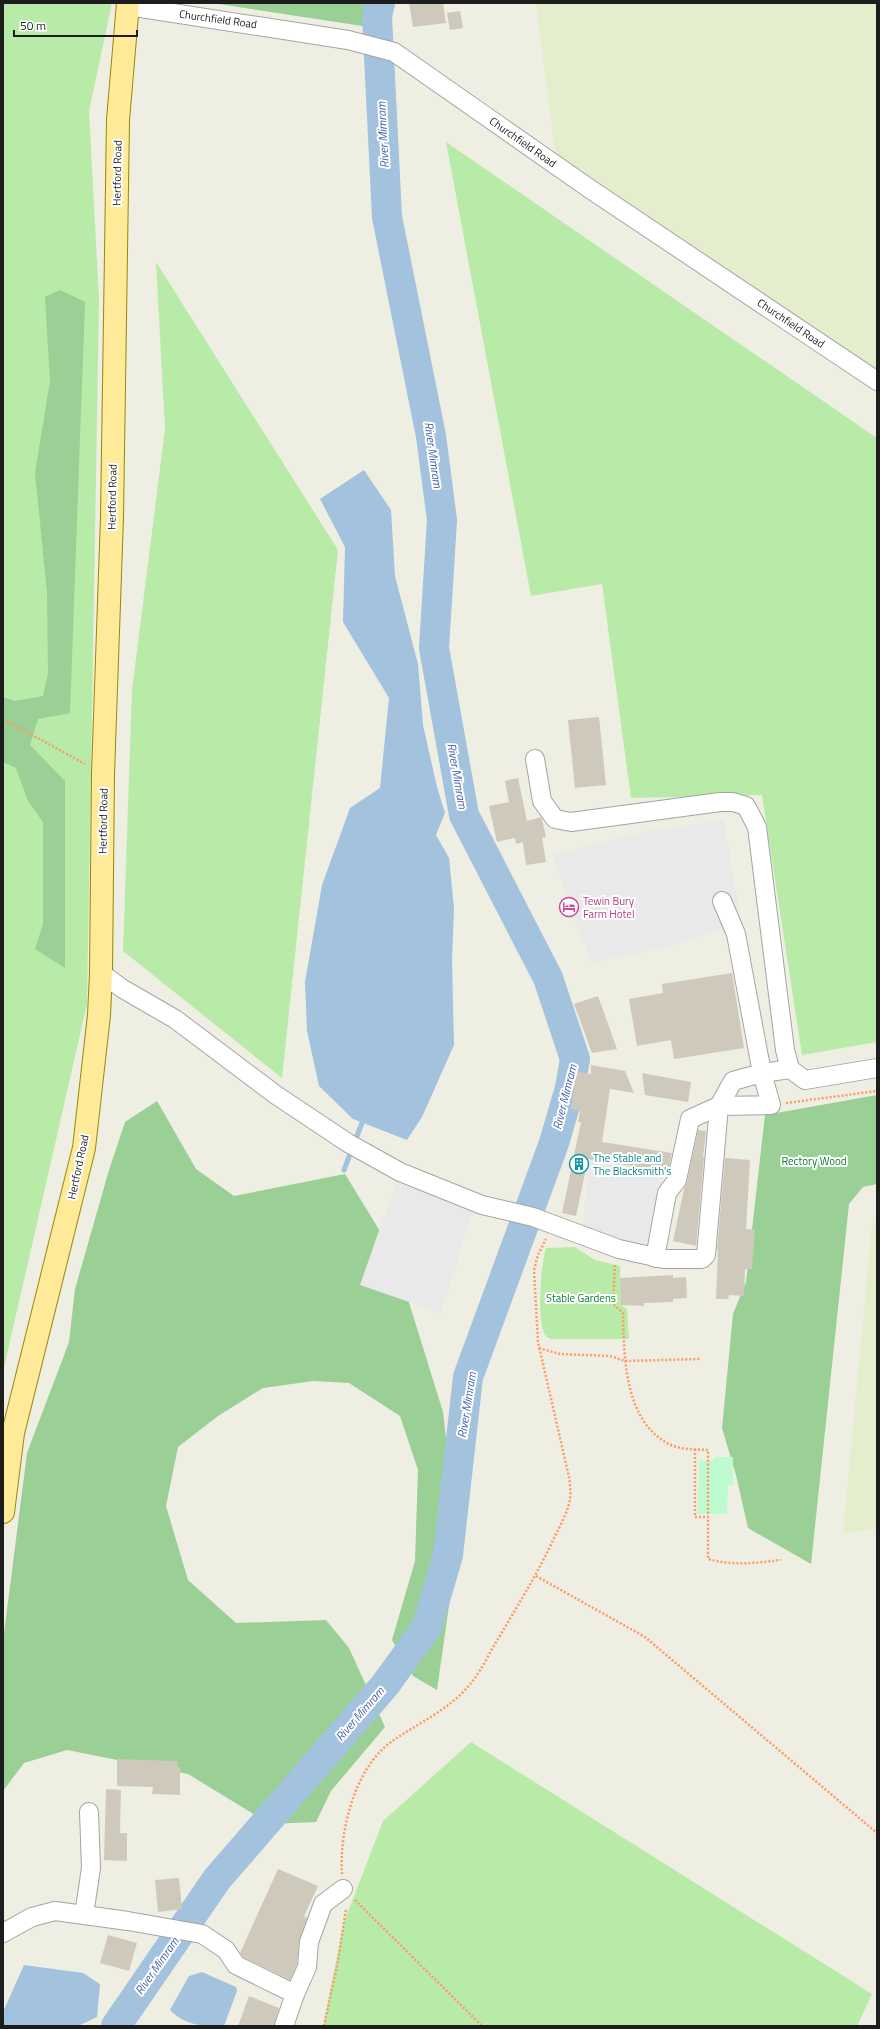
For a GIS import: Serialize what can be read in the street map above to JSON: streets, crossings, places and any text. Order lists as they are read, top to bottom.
{
  "streets": {
    "main road": ["Hertford Road"],
    "street": ["Churchfield Road"]
  },
  "crossings": [
    ["Churchfield Road", "Hertford Road"]
  ],
  "water": ["River Mimram"],
  "parks": ["Rectory Wood", "Stable Gardens"],
  "places": {
    "hotel": ["Tewin Bury Farm Hotel"],
    "building": ["The Stable and The Blacksmith's"]
  },
  "scale_bar": "50 m"
}
